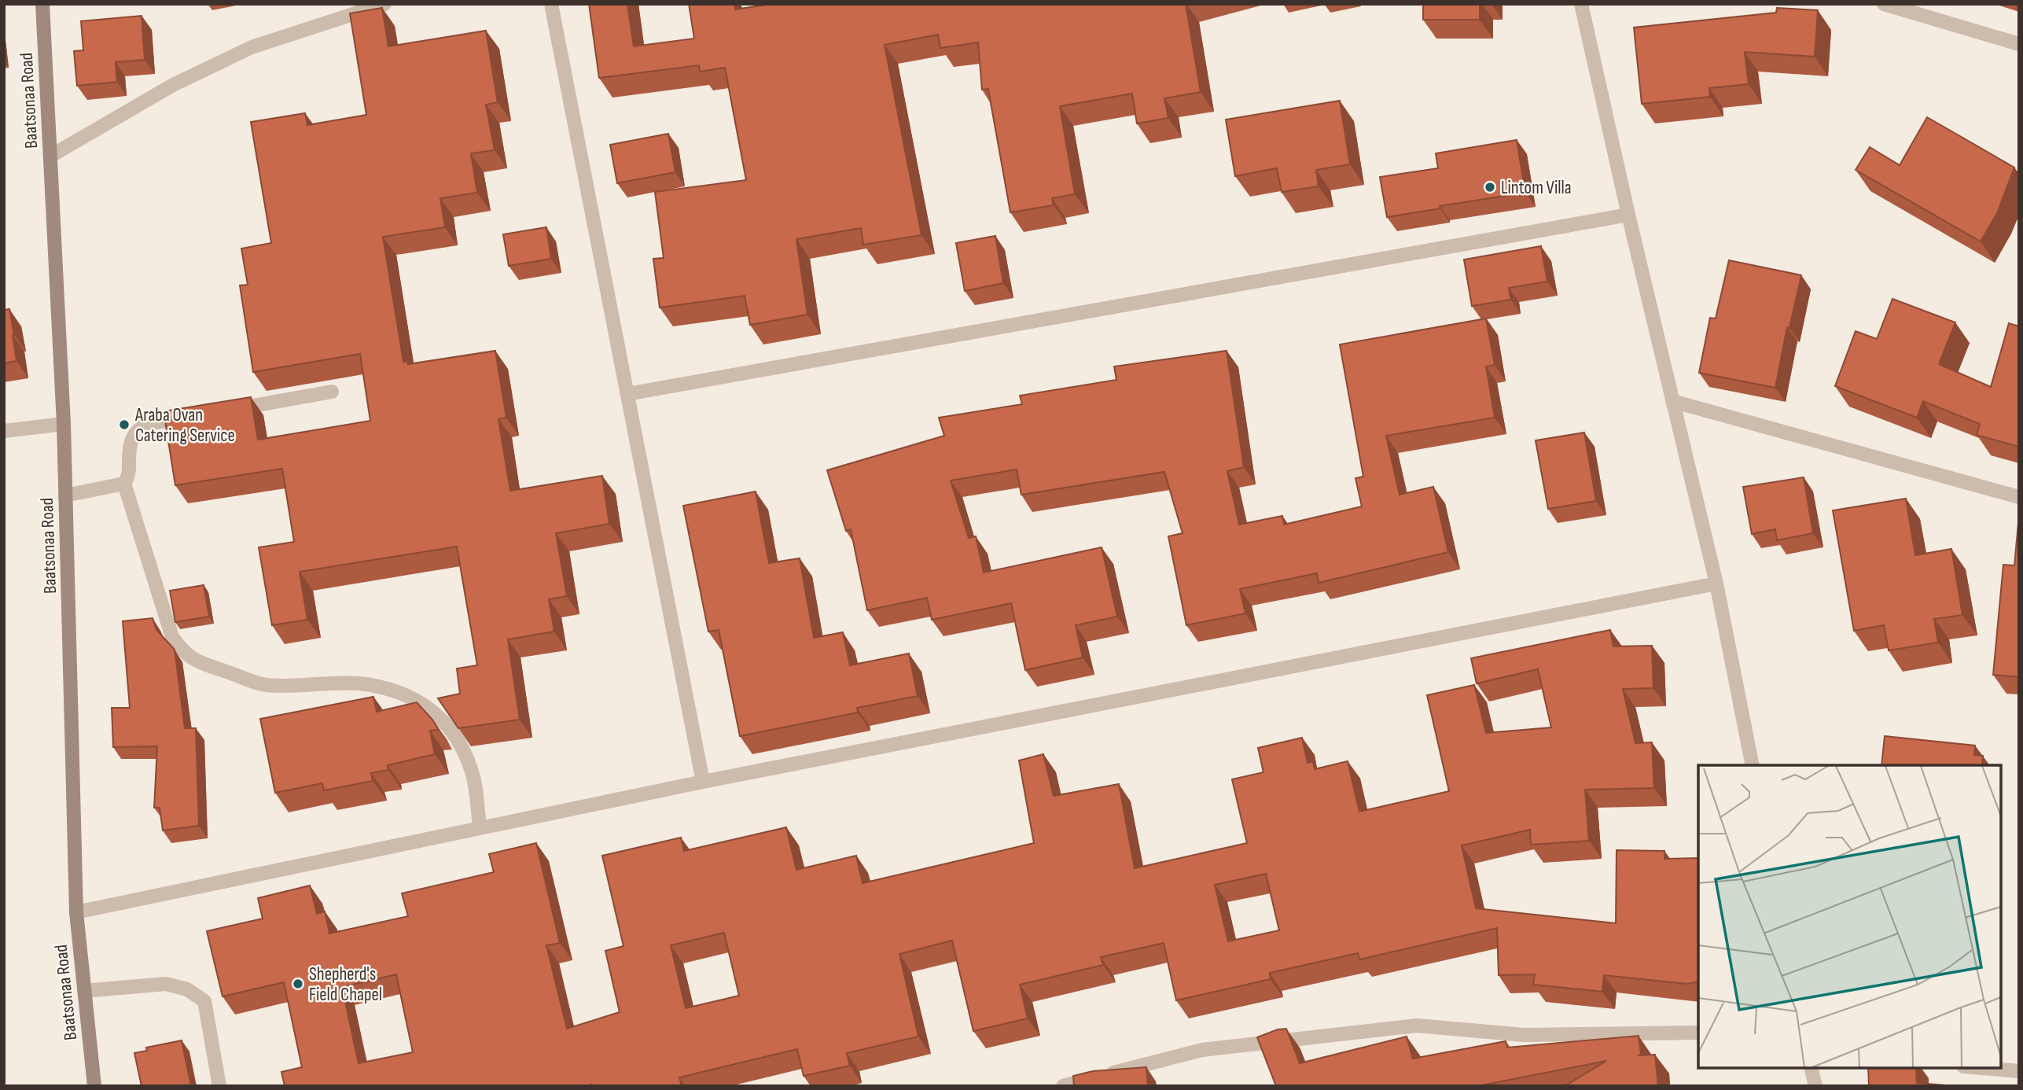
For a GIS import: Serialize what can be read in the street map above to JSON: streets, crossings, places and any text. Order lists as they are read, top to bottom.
{
  "streets": {
    "street": ["Baatsonaa Road"]
  },
  "places": ["Lintom Villa", "Araba Ovan Catering Service", "Shepherd's Field Chapel"]
}
